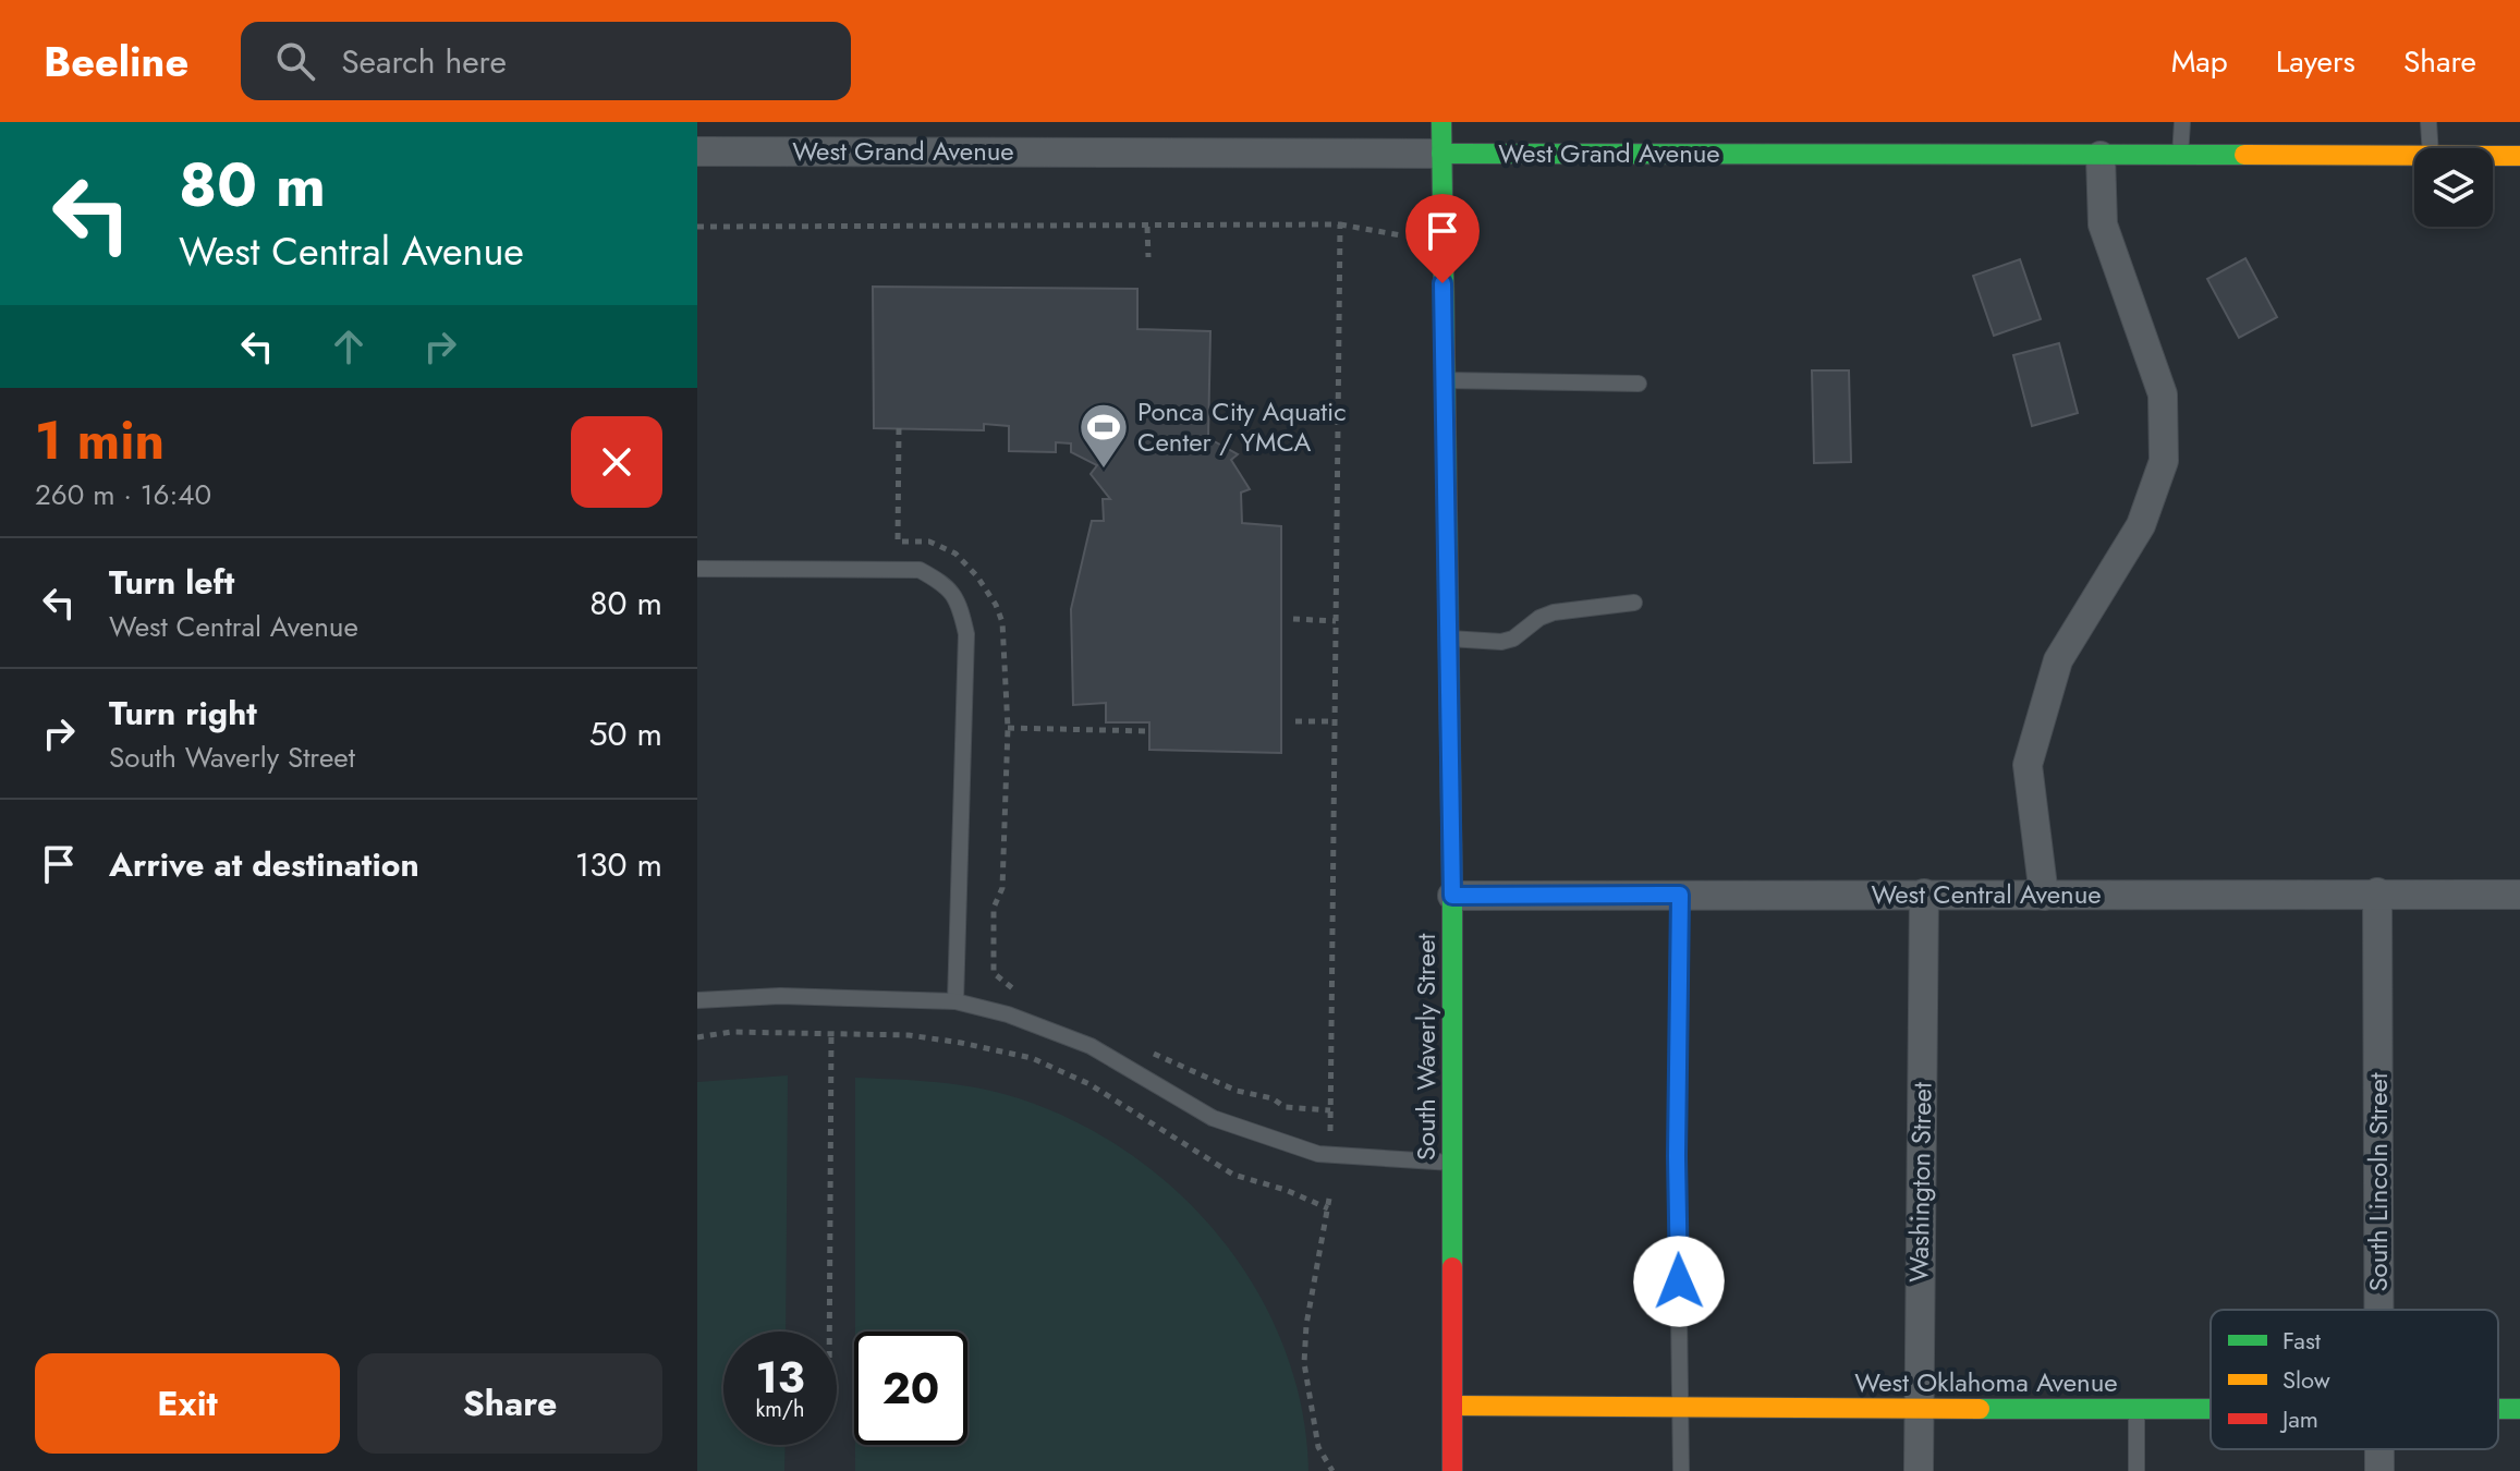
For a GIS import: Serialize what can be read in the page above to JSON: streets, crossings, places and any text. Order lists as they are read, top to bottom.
{
  "streets": {
    "main road": ["West Grand Avenue", "South Waverly Street", "West Oklahoma Avenue"],
    "street": ["West Central Avenue", "Washington Street", "South Lincoln Street"]
  },
  "crossings": [
    ["West Grand Avenue", "South Waverly Street"],
    ["West Central Avenue", "South Waverly Street"],
    ["West Central Avenue", "Washington Street"],
    ["West Central Avenue", "South Lincoln Street"],
    ["South Waverly Street", "West Oklahoma Avenue"],
    ["Washington Street", "West Oklahoma Avenue"]
  ],
  "places": {
    "sports": ["Ponca City Aquatic Center / YMCA"]
  },
  "legend": ["Fast", "Slow", "Jam"],
  "page": {
    "header": "Beeline",
    "search": "Search here",
    "nav": ["Map", "Layers", "Share"],
    "turn": ["80 m", "West Central Avenue"],
    "heading": ["1 min", "260 m · 16:40"],
    "list": [
      {
        "name": "Turn left",
        "note": "West Central Avenue",
        "value": "80 m"
      },
      {
        "name": "Turn right",
        "note": "South Waverly Street",
        "value": "50 m"
      },
      {
        "name": "Arrive at destination",
        "value": "130 m"
      }
    ],
    "speed": "13 km/h",
    "limit": "20",
    "buttons": ["Exit", "Share"]
  }
}
